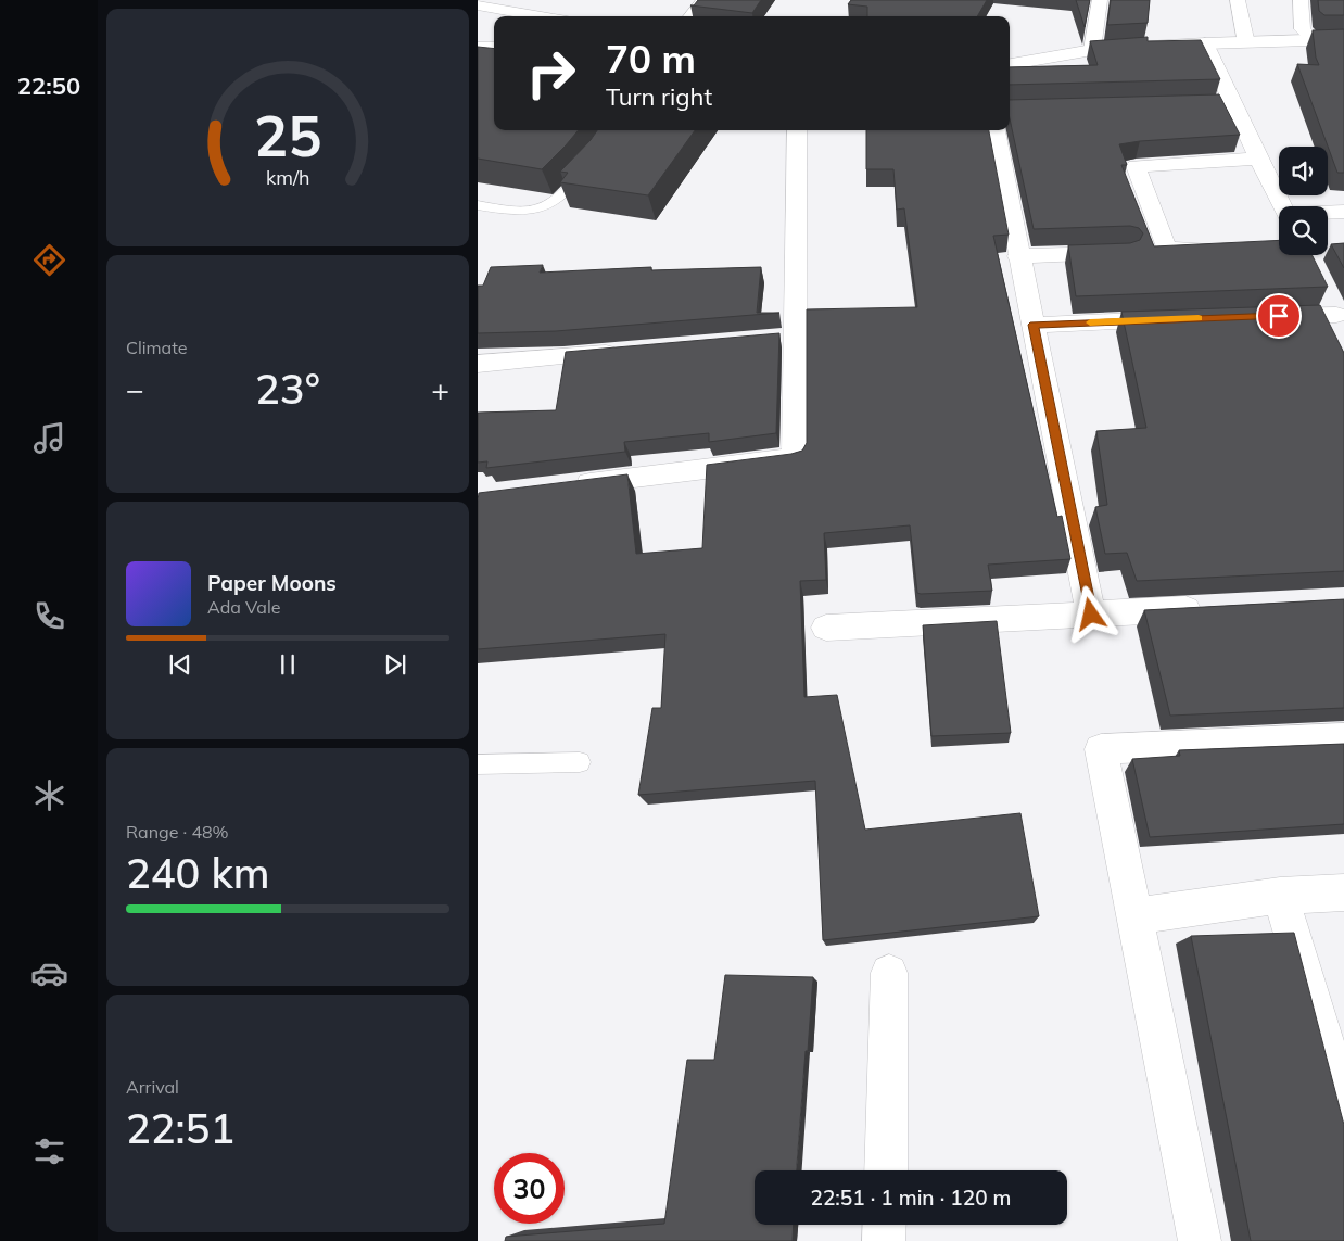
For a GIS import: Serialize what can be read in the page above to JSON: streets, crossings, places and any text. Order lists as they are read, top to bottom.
{
  "page": {
    "tabs": "22:50",
    "turn": ["70 m", "Turn right"],
    "tile": [
      "Climate",
      ["Range · 48%", "240 km"],
      ["Arrival", "22:51"]
    ],
    "heat": ["−", "23°", "+"],
    "song": ["Paper Moons", "Ada Vale"],
    "limit": "30",
    "trip": "22:51 · 1 min · 120 m",
    "gauge": ["25", "km/h"]
  }
}
